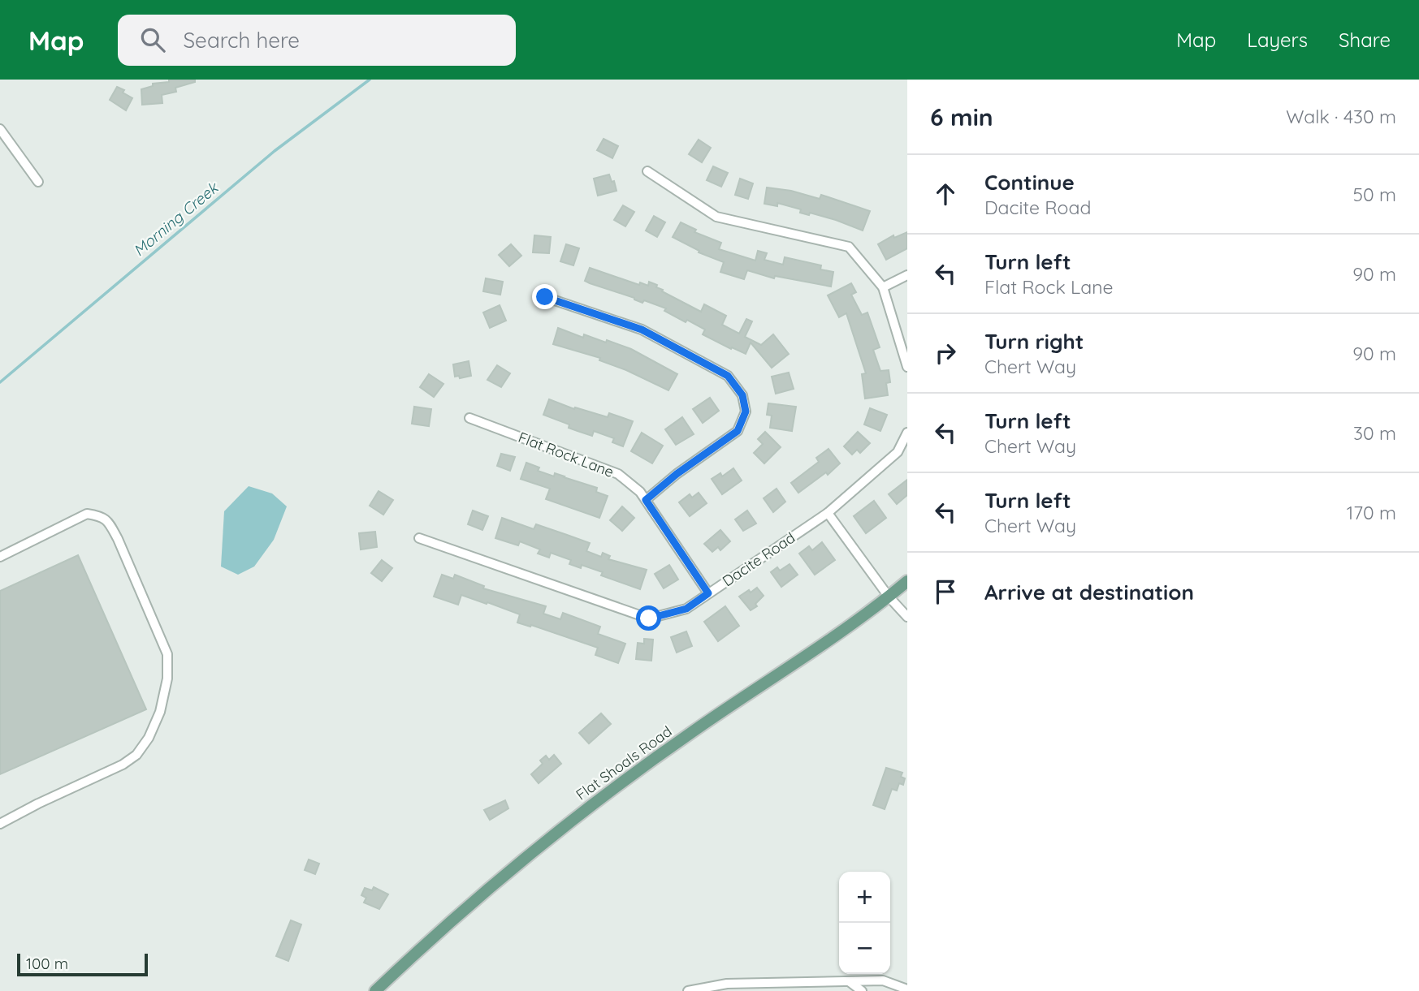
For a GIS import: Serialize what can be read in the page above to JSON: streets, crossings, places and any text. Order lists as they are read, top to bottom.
{
  "streets": {
    "main road": ["Flat Shoals Road"],
    "street": ["Flat Rock Lane", "Dacite Road"]
  },
  "crossings": [
    ["Flat Rock Lane", "Dacite Road"]
  ],
  "water": ["Morning Creek"],
  "scale_bar": "100 m",
  "page": {
    "header": "Map",
    "search": "Search here",
    "nav": ["Map", "Layers", "Share"],
    "heading": ["6 min", "Walk · 430 m"],
    "list": [
      ["Continue", "Dacite Road", "50 m"],
      ["Turn left", "Flat Rock Lane", "90 m"],
      ["Turn right", "Chert Way", "90 m"],
      ["Turn left", "Chert Way", "30 m"],
      ["Turn left", "Chert Way", "170 m"],
      "Arrive at destination"
    ],
    "map_buttons": ["+", "−"],
    "scale": "100 m"
  }
}
